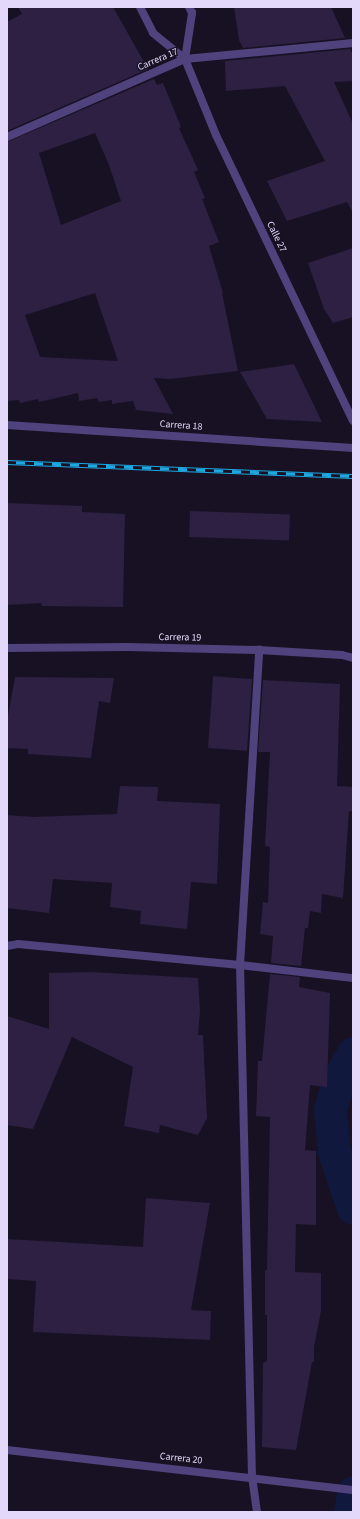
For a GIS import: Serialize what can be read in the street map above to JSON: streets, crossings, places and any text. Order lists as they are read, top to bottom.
{
  "streets": {
    "street": [
      "Carrera 17",
      "Calle 27",
      "Carrera 18",
      "Carrera 19",
      "Carrera 20"
    ]
  },
  "crossings": [
    ["Carrera 17", "Calle 27"]
  ]
}
